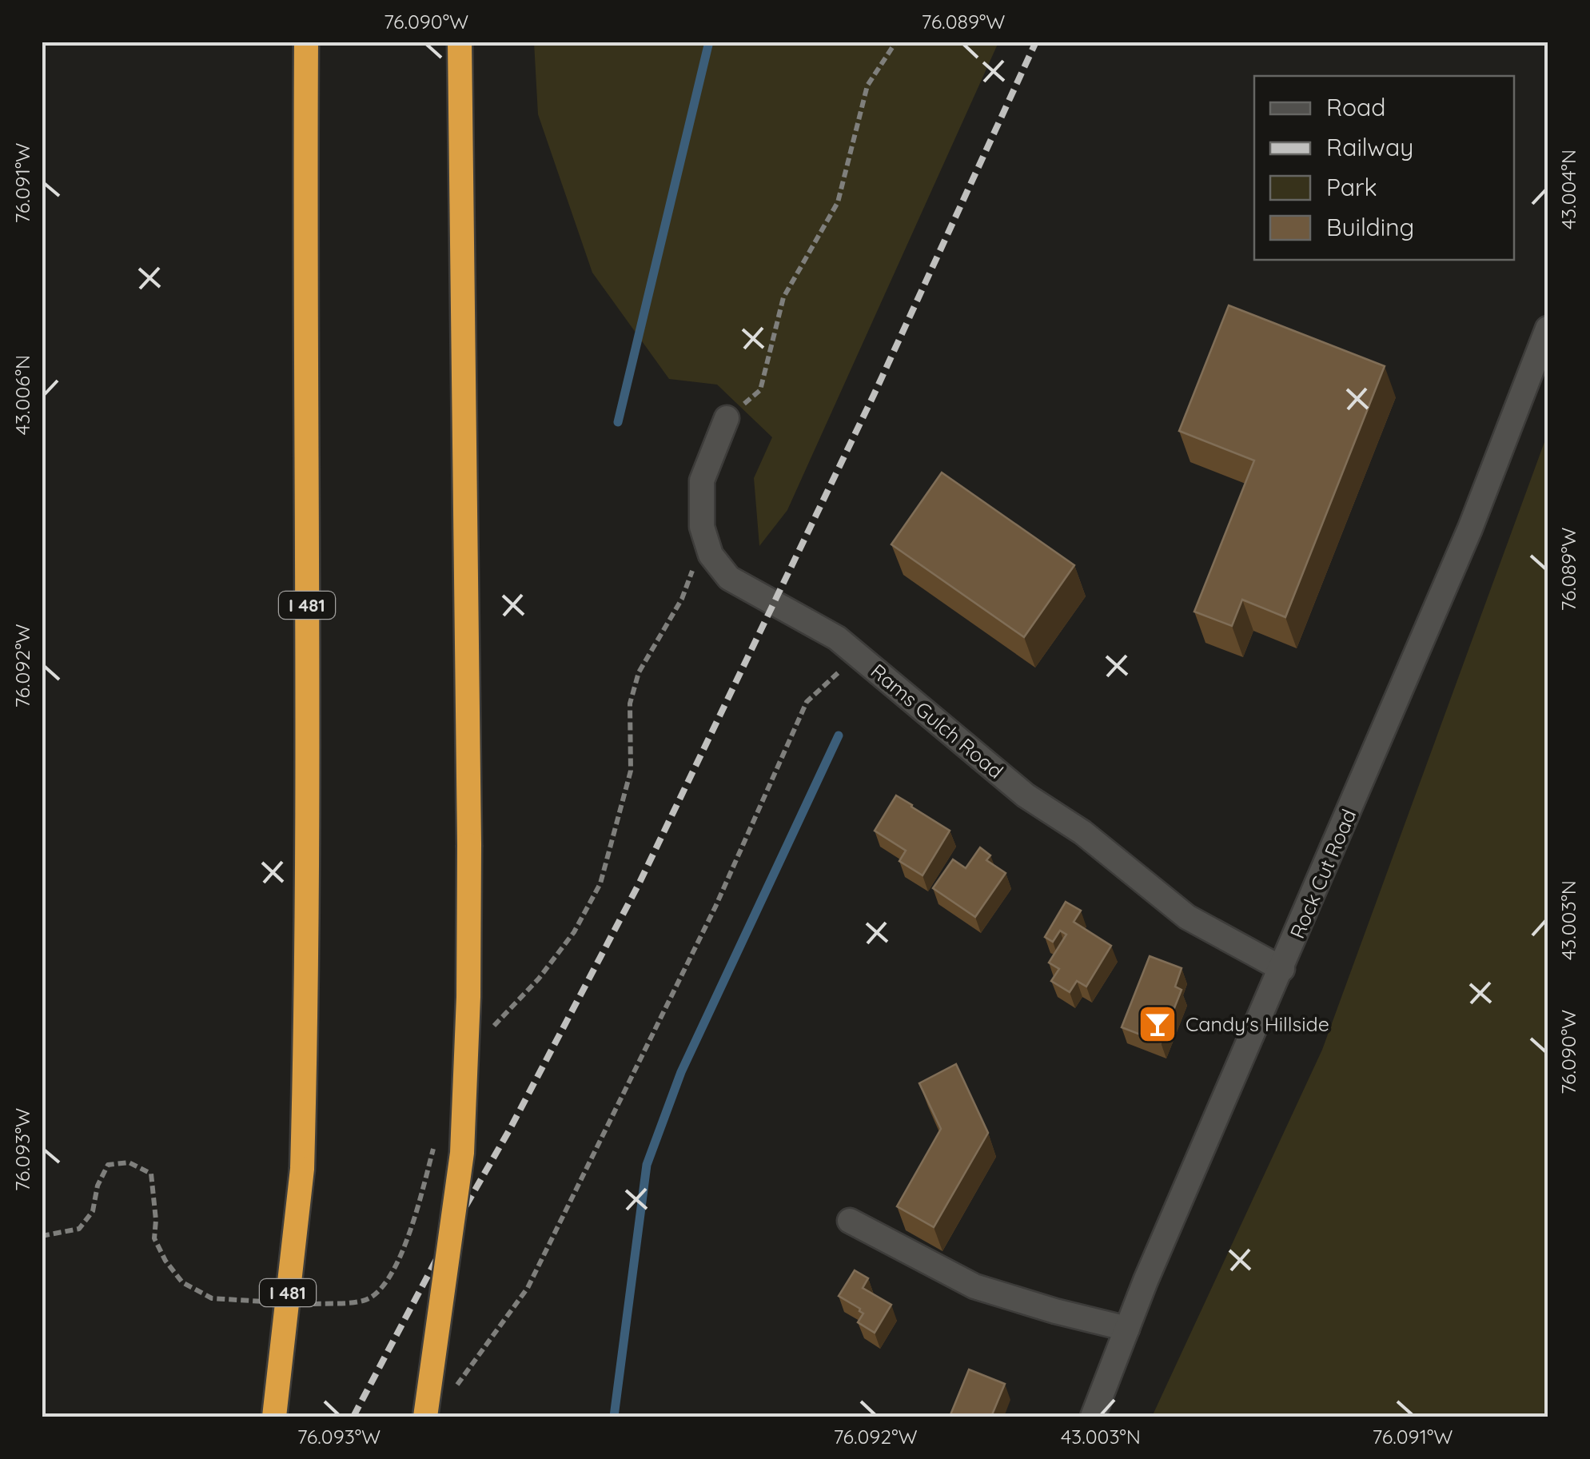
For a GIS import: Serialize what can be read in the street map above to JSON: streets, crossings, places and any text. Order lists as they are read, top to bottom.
{
  "streets": {
    "highway": ["I 481"],
    "street": ["Rams Gulch Road", "Rock Cut Road"]
  },
  "crossings": [
    ["Rams Gulch Road", "Rock Cut Road"]
  ],
  "places": {
    "bar": ["Candy's Hillside"]
  },
  "legend": [
    "Road",
    "Railway",
    "Park",
    "Building"
  ],
  "coordinates": [
    "76.090°W",
    "76.089°W",
    "76.091°W",
    "43.004°N",
    "43.006°N",
    "76.092°W",
    "43.003°N",
    "76.093°W"
  ]
}
